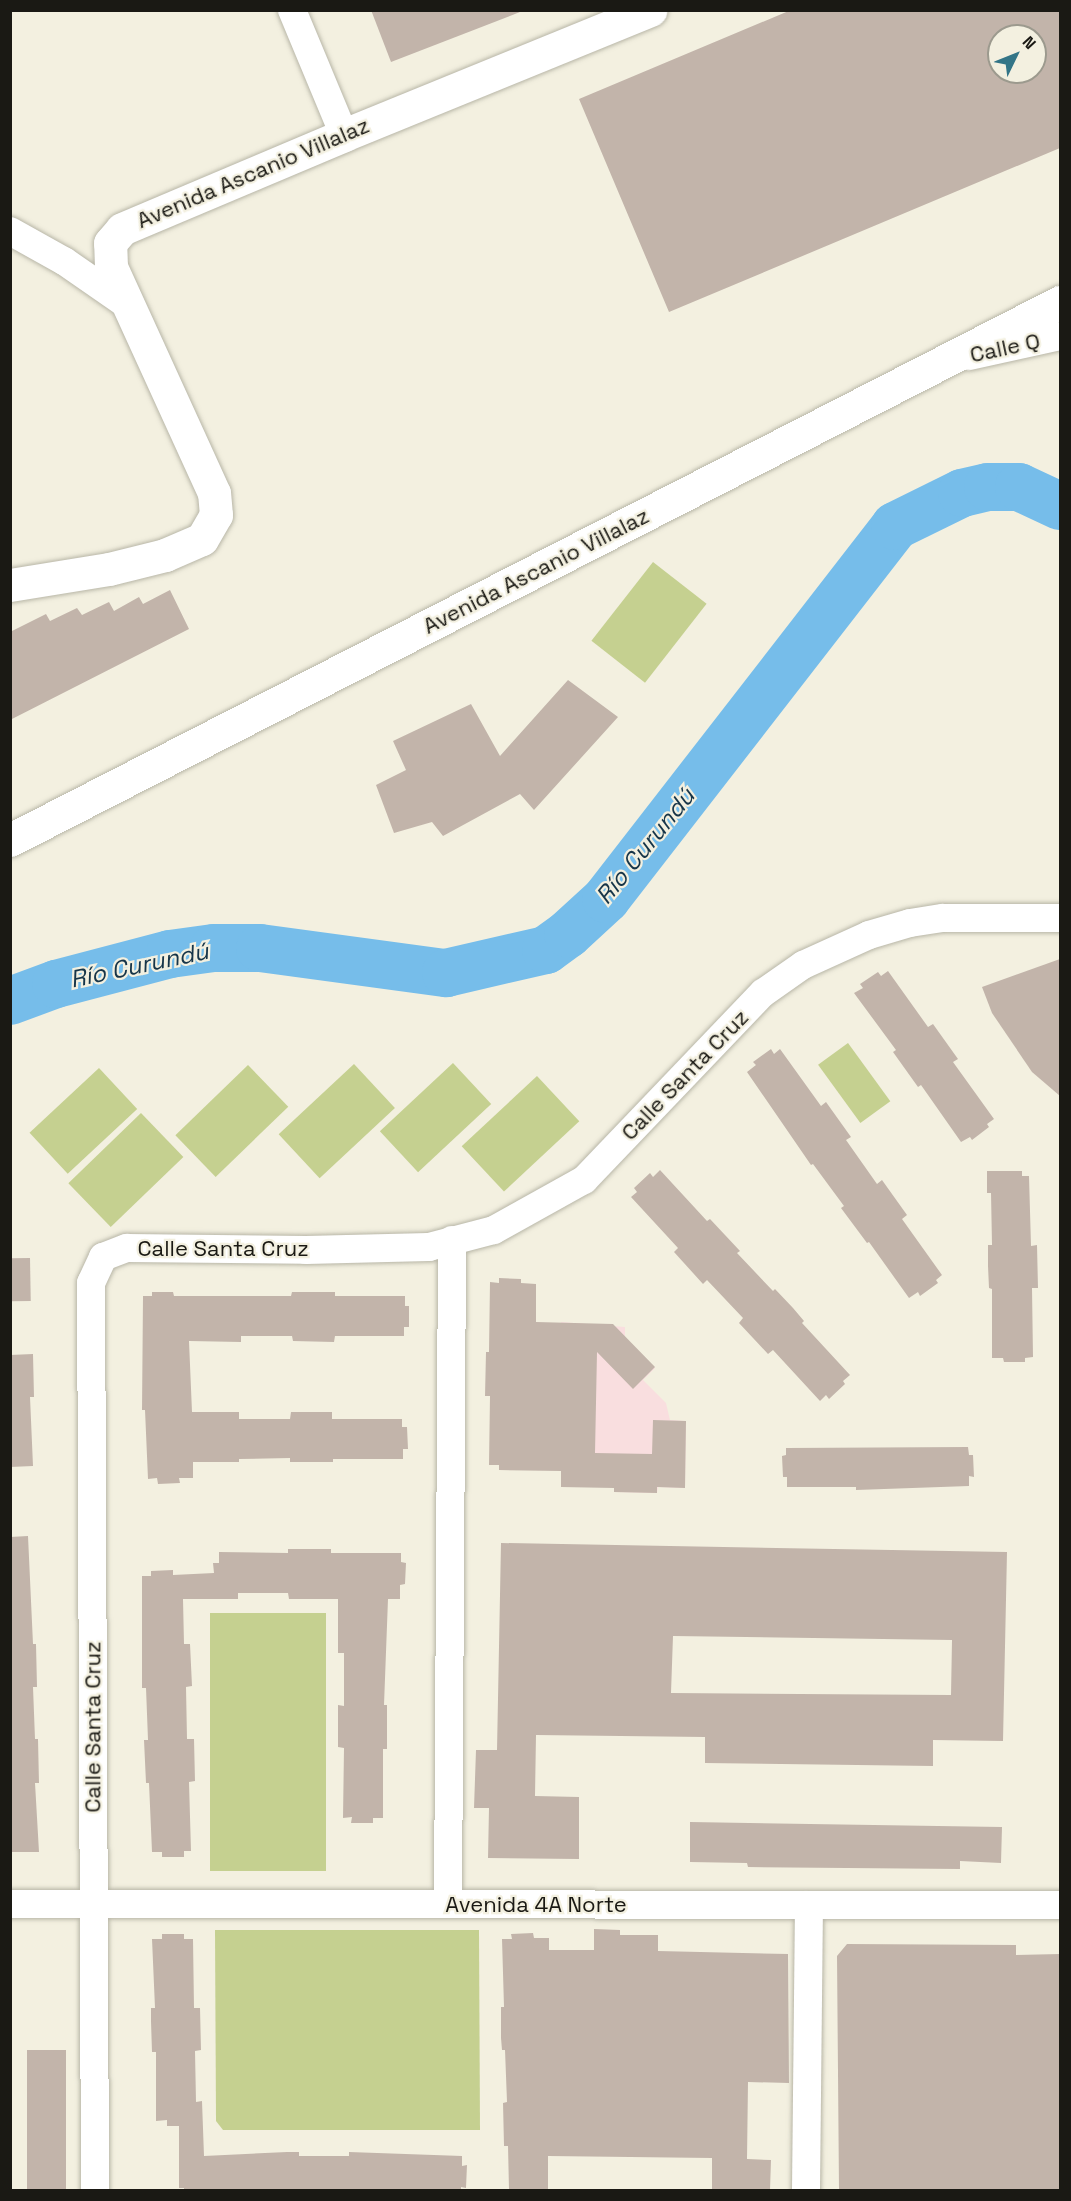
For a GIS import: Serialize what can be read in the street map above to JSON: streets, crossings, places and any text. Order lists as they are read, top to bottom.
{
  "streets": {
    "main road": ["Avenida Ascanio Villalaz"],
    "street": ["Calle Q", "Calle Santa Cruz", "Avenida 4A Norte"]
  },
  "crossings": [
    ["Avenida Ascanio Villalaz", "Calle Q"],
    ["Calle Santa Cruz", "Avenida 4A Norte"]
  ],
  "water": ["Río Curundú"],
  "north": "top right"
}
